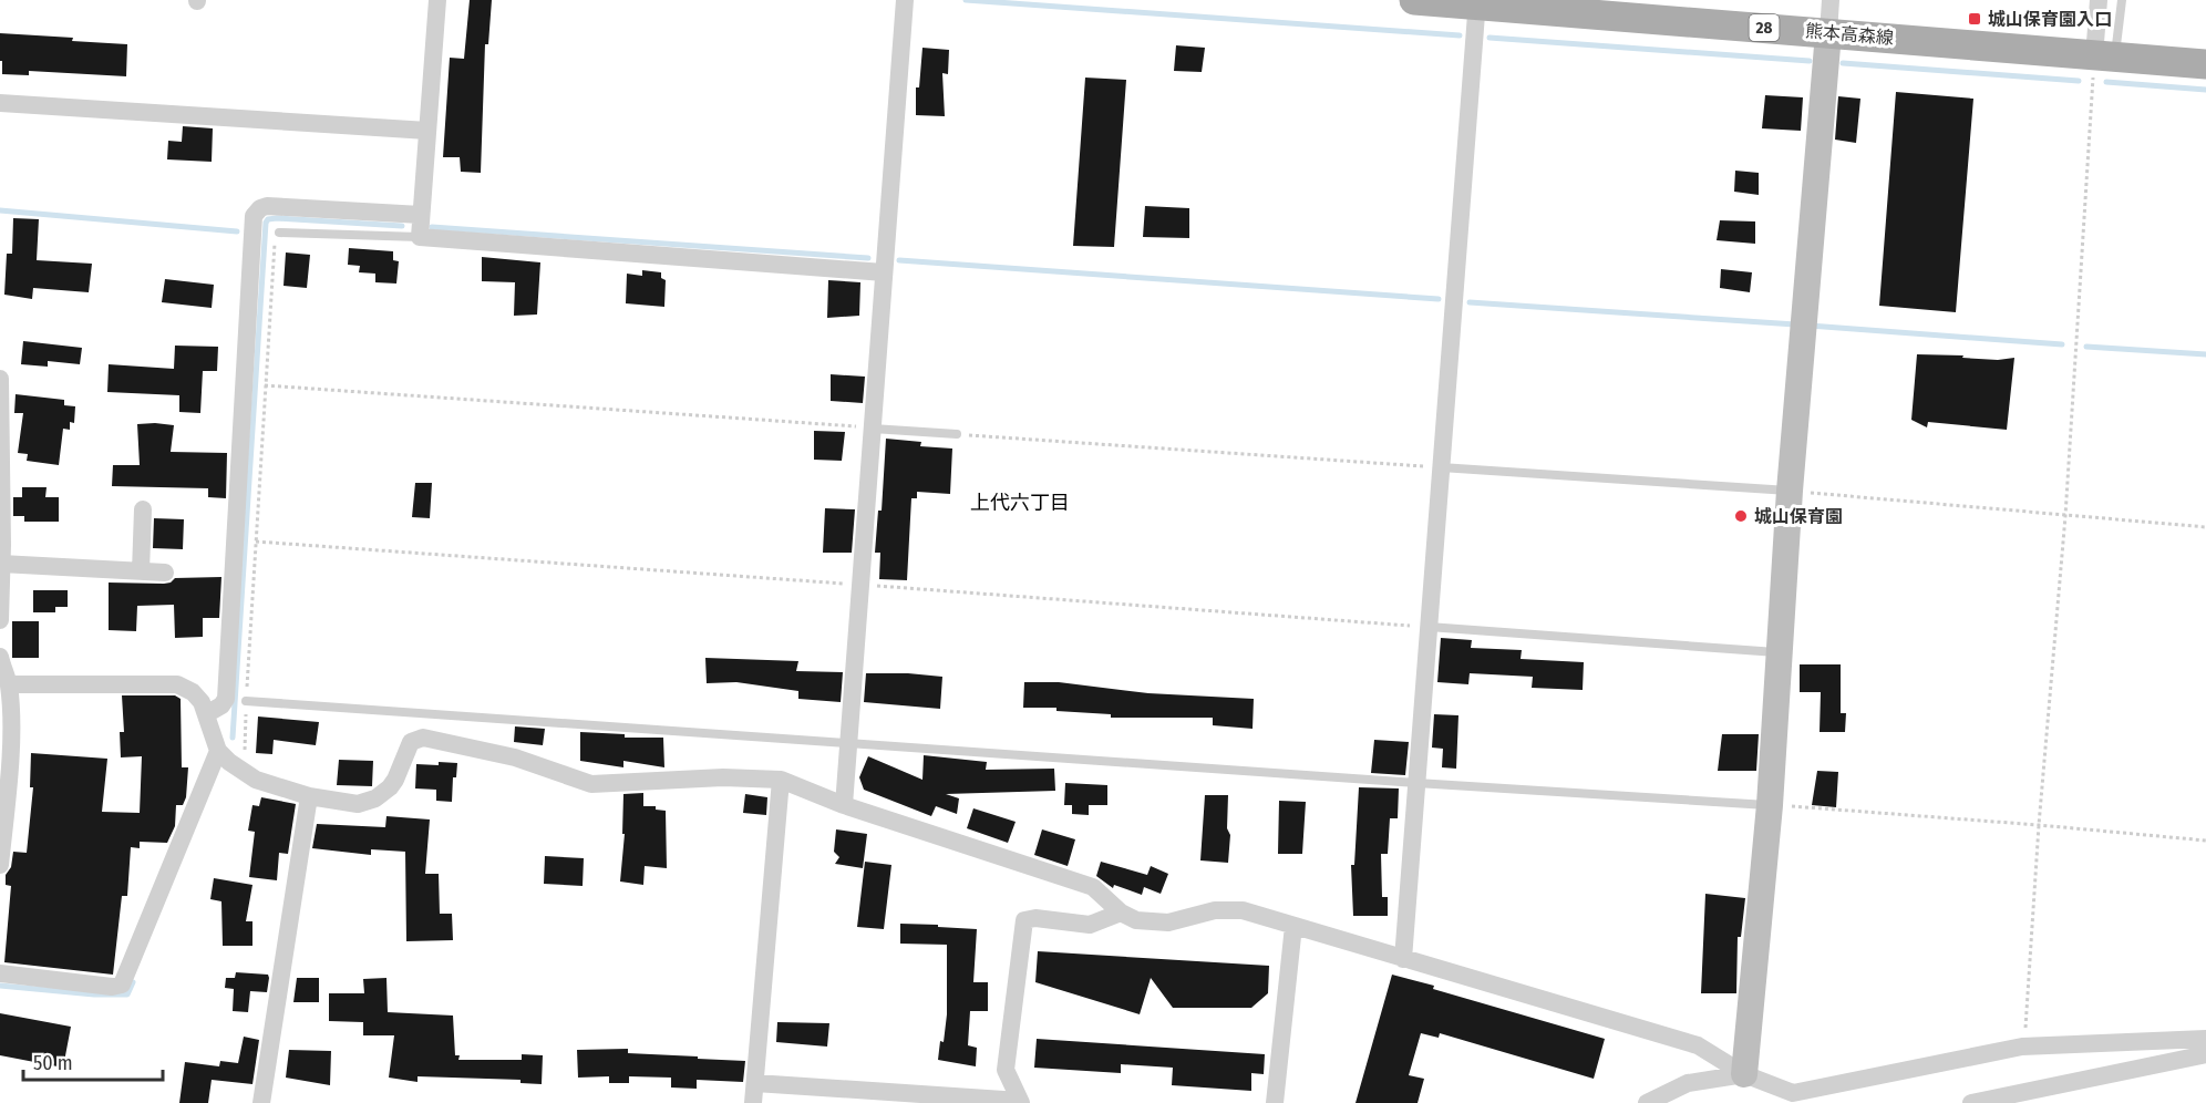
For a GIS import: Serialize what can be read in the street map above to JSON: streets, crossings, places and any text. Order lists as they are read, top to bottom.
{
  "streets": {
    "main road": ["28", "熊本高森線"]
  },
  "districts": ["上代六丁目"],
  "places": {
    "transit": ["城山保育園入口"],
    "other": ["城山保育園"]
  },
  "scale_bar": "50 m"
}
